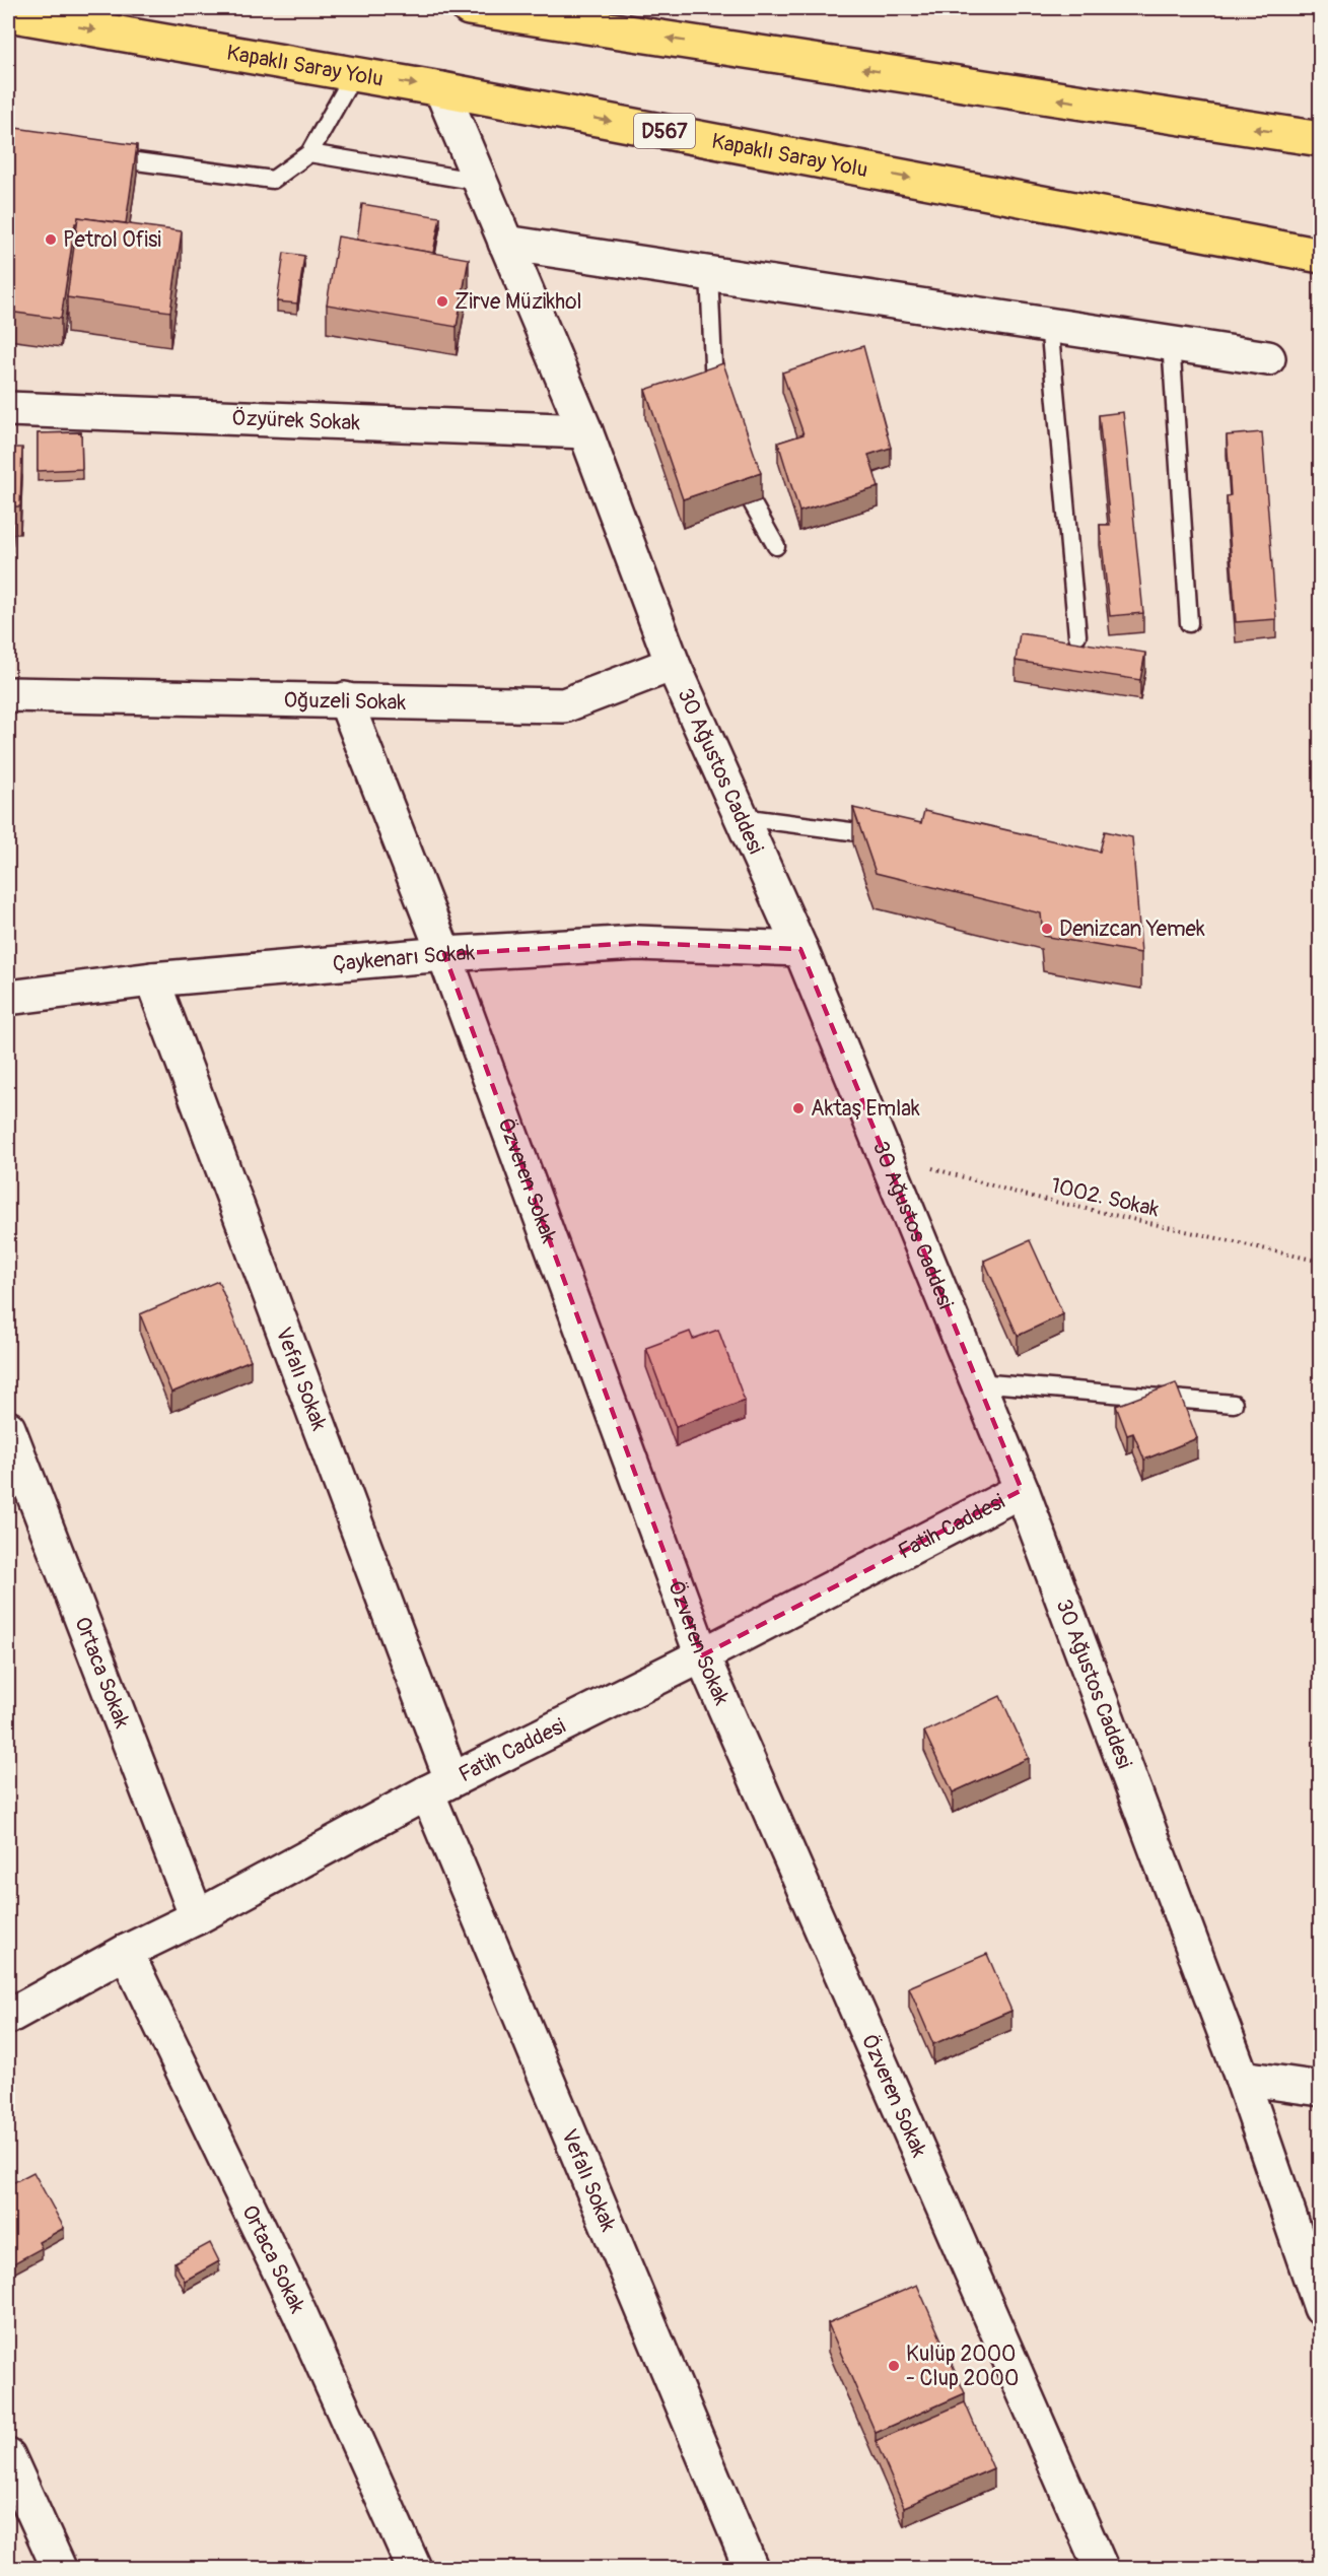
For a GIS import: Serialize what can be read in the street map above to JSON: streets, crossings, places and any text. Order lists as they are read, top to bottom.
{
  "streets": {
    "highway": ["Kapaklı Saray Yolu", "D567"],
    "street": [
      "Özyürek Sokak",
      "Oğuzeli Sokak",
      "30 Ağustos Caddesi",
      "Çaykenarı Sokak",
      "Özveren Sokak",
      "Vefalı Sokak",
      "Fatih Caddesi",
      "Ortaca Sokak"
    ],
    "path": ["1002. Sokak"]
  },
  "crossings": [
    ["Kapaklı Saray Yolu", "30 Ağustos Caddesi"],
    ["Özyürek Sokak", "30 Ağustos Caddesi"],
    ["Oğuzeli Sokak", "30 Ağustos Caddesi"],
    ["Oğuzeli Sokak", "Özveren Sokak"],
    ["30 Ağustos Caddesi", "Çaykenarı Sokak"],
    ["30 Ağustos Caddesi", "1002. Sokak"],
    ["30 Ağustos Caddesi", "Fatih Caddesi"],
    ["Çaykenarı Sokak", "Özveren Sokak"],
    ["Çaykenarı Sokak", "Vefalı Sokak"],
    ["Özveren Sokak", "Fatih Caddesi"],
    ["Vefalı Sokak", "Fatih Caddesi"],
    ["Fatih Caddesi", "Ortaca Sokak"]
  ],
  "places": [
    "Petrol Ofisi",
    "Zirve Müzikhol",
    "Denizcan Yemek",
    "Aktaş Emlak",
    "Kulüp 2000 - Clup 2000"
  ]
}
